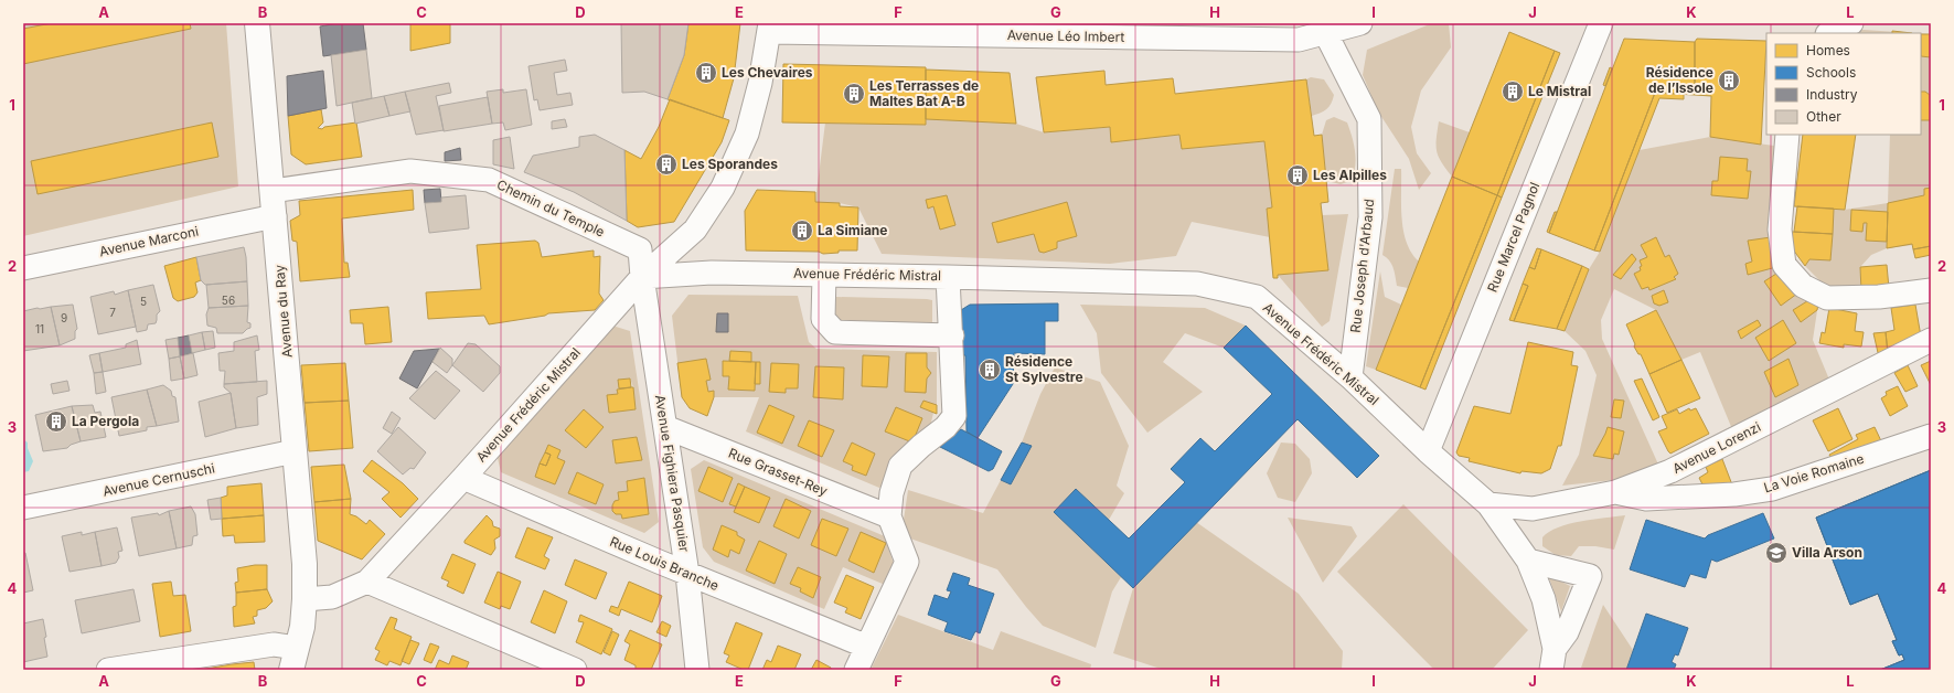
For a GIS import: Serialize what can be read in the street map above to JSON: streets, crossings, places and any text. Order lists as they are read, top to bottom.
{
  "streets": {
    "main road": ["Avenue du Ray"],
    "street": [
      "Avenue Léo Imbert",
      "Chemin du Temple",
      "Rue Marcel Pagnol",
      "Avenue Marconi",
      "Rue Joseph d'Arbaud",
      "Avenue Frédéric Mistral",
      "Avenue Lorenzi",
      "Rue Grasset-Rey",
      "Avenue Fighiera Pasquier",
      "La Voie Romaine",
      "Avenue Cernuschi",
      "Rue Louis Branche"
    ]
  },
  "crossings": [
    ["Avenue Léo Imbert", "Rue Joseph d'Arbaud"],
    ["Chemin du Temple", "Avenue Frédéric Mistral"],
    ["Chemin du Temple", "Avenue du Ray"],
    ["Chemin du Temple", "Avenue Fighiera Pasquier"],
    ["Rue Marcel Pagnol", "Avenue Frédéric Mistral"],
    ["Avenue Marconi", "Avenue du Ray"],
    ["Rue Joseph d'Arbaud", "Avenue Frédéric Mistral"],
    ["Avenue Frédéric Mistral", "Avenue du Ray"],
    ["Avenue Frédéric Mistral", "Avenue Lorenzi"],
    ["Avenue Frédéric Mistral", "Avenue Fighiera Pasquier"],
    ["Avenue Frédéric Mistral", "Rue Louis Branche"],
    ["Avenue du Ray", "Avenue Cernuschi"],
    ["Avenue Lorenzi", "La Voie Romaine"],
    ["Rue Grasset-Rey", "Avenue Fighiera Pasquier"],
    ["Avenue Fighiera Pasquier", "Rue Louis Branche"]
  ],
  "places": {
    "building": [
      "Les Chevaires",
      "Résidence de l’Issole",
      "Le Mistral",
      "Les Terrasses de Maltes Bat A-B",
      "Les Sporandes",
      "Les Alpilles",
      "La Simiane",
      "Résidence St Sylvestre",
      "La Pergola"
    ],
    "school or university": ["Villa Arson"]
  },
  "house_numbers": [
    "56",
    "5",
    "7",
    "9",
    "11"
  ],
  "legend": [
    "Homes",
    "Schools",
    "Industry",
    "Other"
  ],
  "grid": {
    "columns": [
      "A",
      "B",
      "C",
      "D",
      "E",
      "F",
      "G",
      "H",
      "I",
      "J",
      "K",
      "L"
    ],
    "rows": [
      "1",
      "2",
      "3",
      "4"
    ]
  }
}
